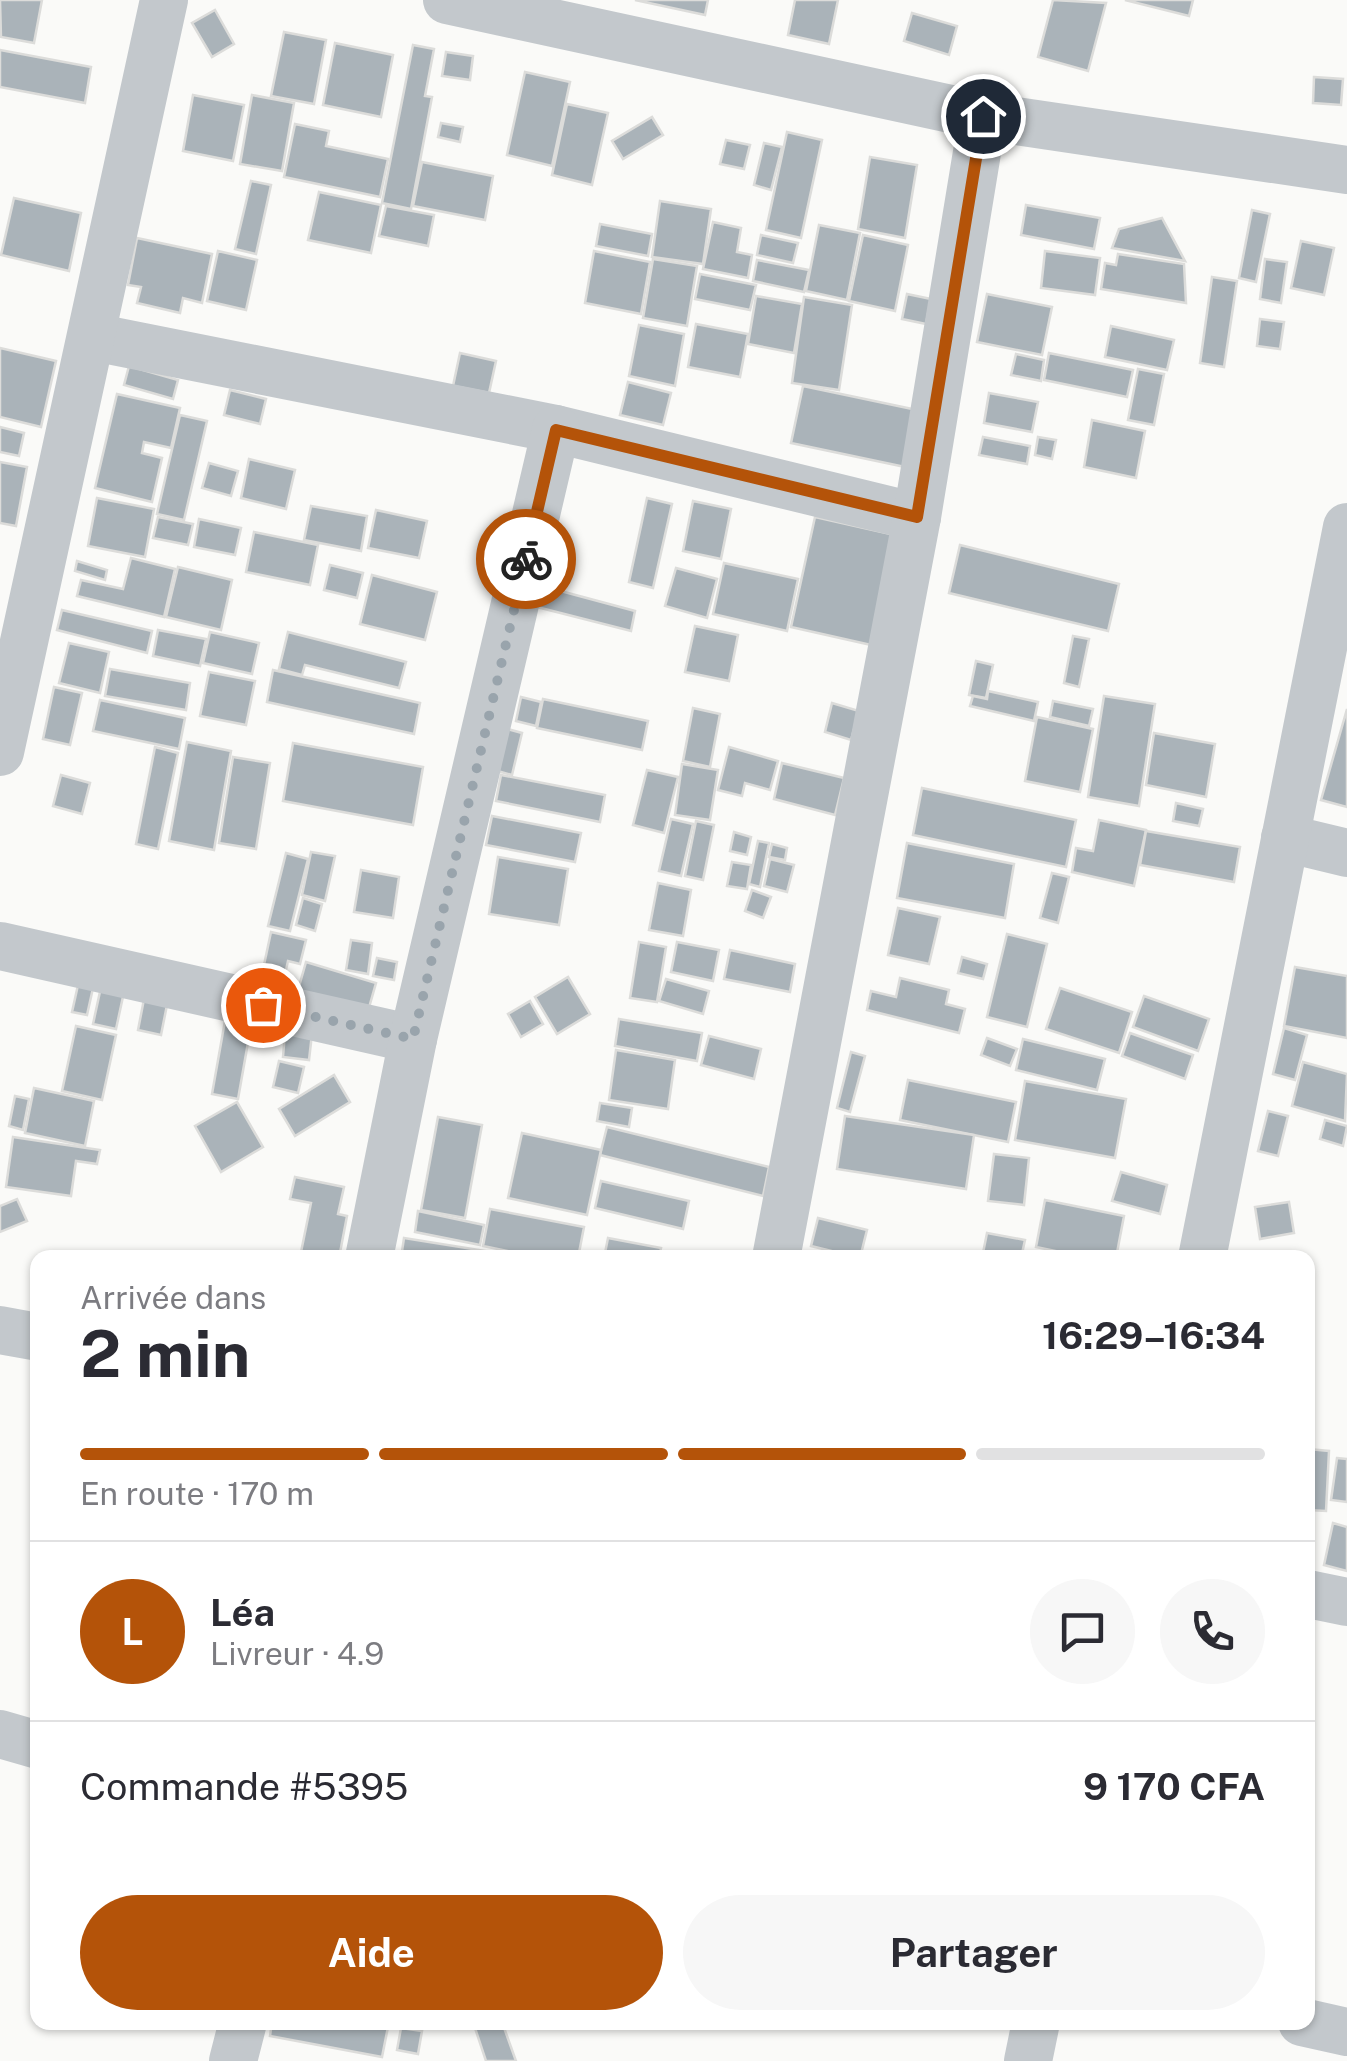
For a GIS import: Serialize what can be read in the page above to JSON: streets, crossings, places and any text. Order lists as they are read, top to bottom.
{
  "page": {
    "heading": ["2 min", "Arrivée dans", "16:29–16:34"],
    "panel": [
      "Léa",
      "Livreur · 4.9",
      "Commande #5395",
      "9 170 CFA"
    ],
    "bar": "En route · 170 m",
    "round": "L",
    "buttons": ["Aide", "Partager"]
  }
}
